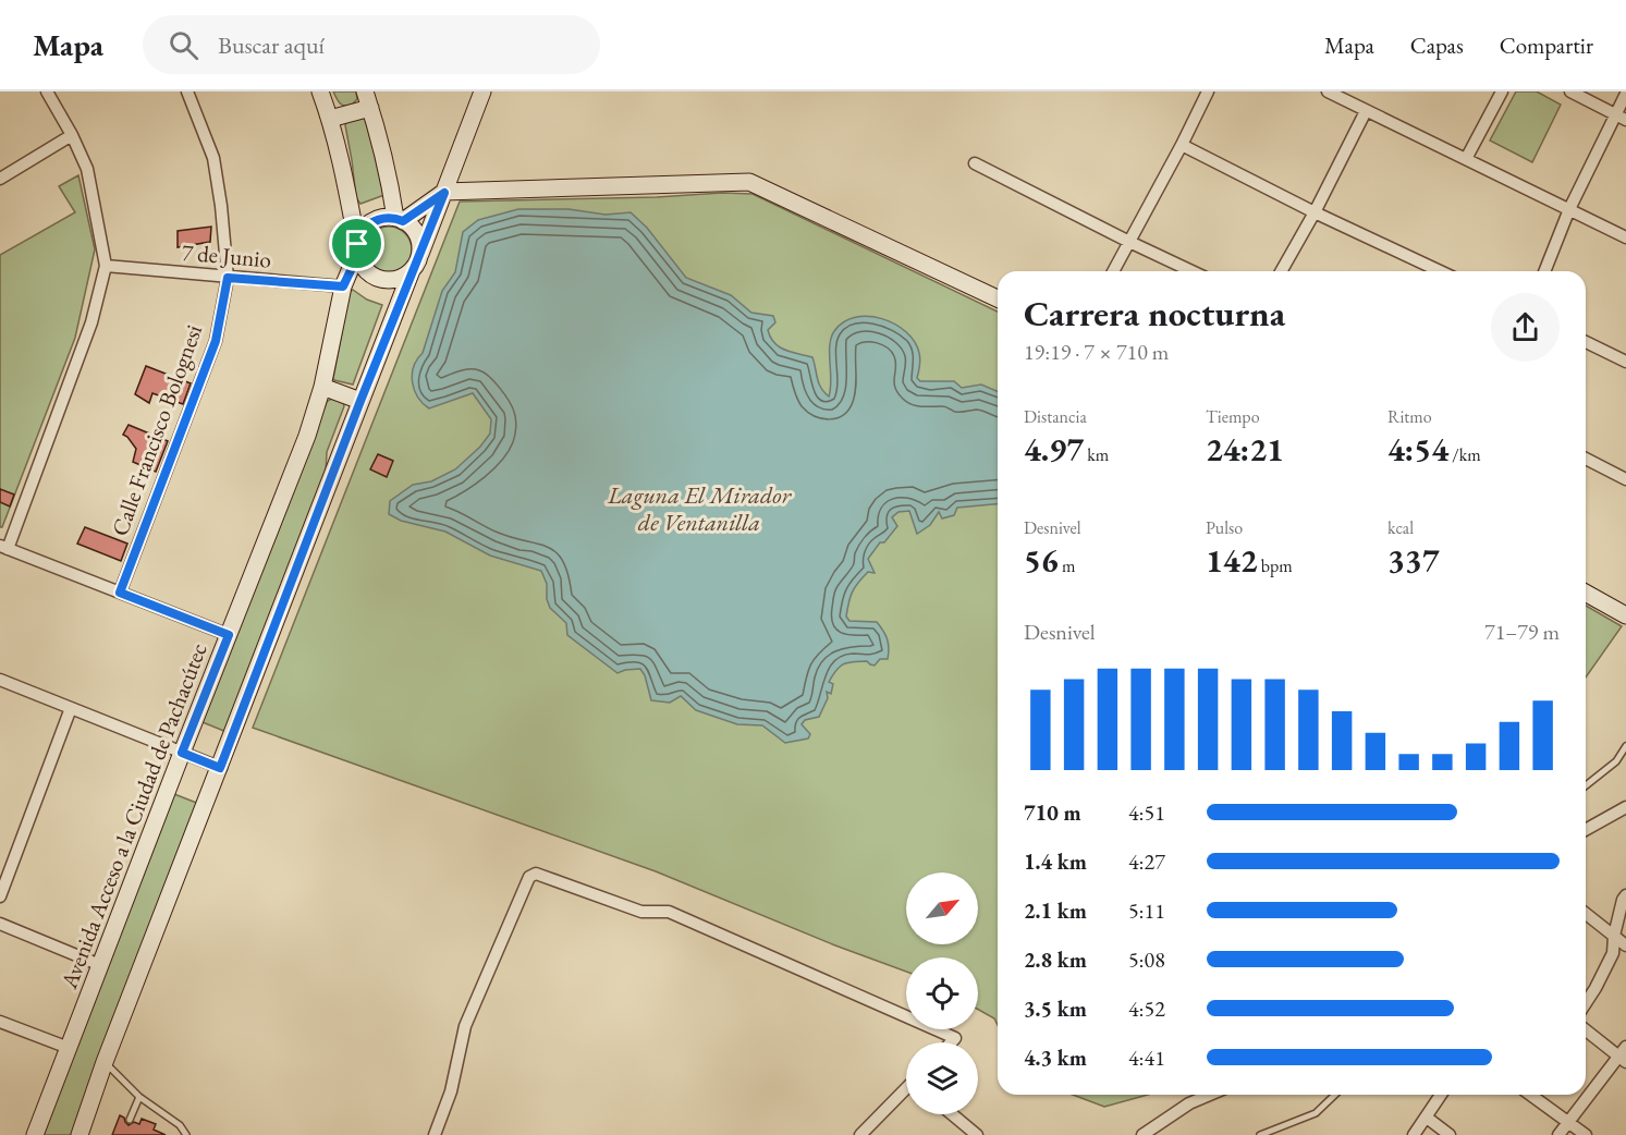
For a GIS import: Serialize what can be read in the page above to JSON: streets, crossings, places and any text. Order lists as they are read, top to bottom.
{
  "streets": {
    "main road": ["Avenida Acceso a la Ciudad de Pachacútec"],
    "street": ["7 de Junio", "Calle Francisco Bolognesi"]
  },
  "crossings": [
    ["7 de Junio", "Calle Francisco Bolognesi"],
    ["7 de Junio", "Avenida Acceso a la Ciudad de Pachacútec"]
  ],
  "water": ["Laguna El Mirador de Ventanilla"],
  "north": "top right",
  "page": {
    "header": "Mapa",
    "search": "Buscar aquí",
    "nav": ["Mapa", "Capas", "Compartir"],
    "heading": ["Carrera nocturna", "19:19 · 7 × 710 m"],
    "stats": [
      ["Distancia", "4.97 km"],
      ["Tiempo", "24:21"],
      ["Ritmo", "4:54 /km"],
      ["Desnivel", "56 m"],
      ["Pulso", "142 bpm"],
      ["kcal", "337"]
    ],
    "chart": ["Desnivel", "71–79 m"],
    "list": [
      {
        "name": "710 m",
        "note": "4:51"
      },
      {
        "name": "1.4 km",
        "note": "4:27"
      },
      {
        "name": "2.1 km",
        "note": "5:11"
      },
      {
        "name": "2.8 km",
        "note": "5:08"
      },
      {
        "name": "3.5 km",
        "note": "4:52"
      },
      {
        "name": "4.3 km",
        "note": "4:41"
      }
    ]
  }
}
